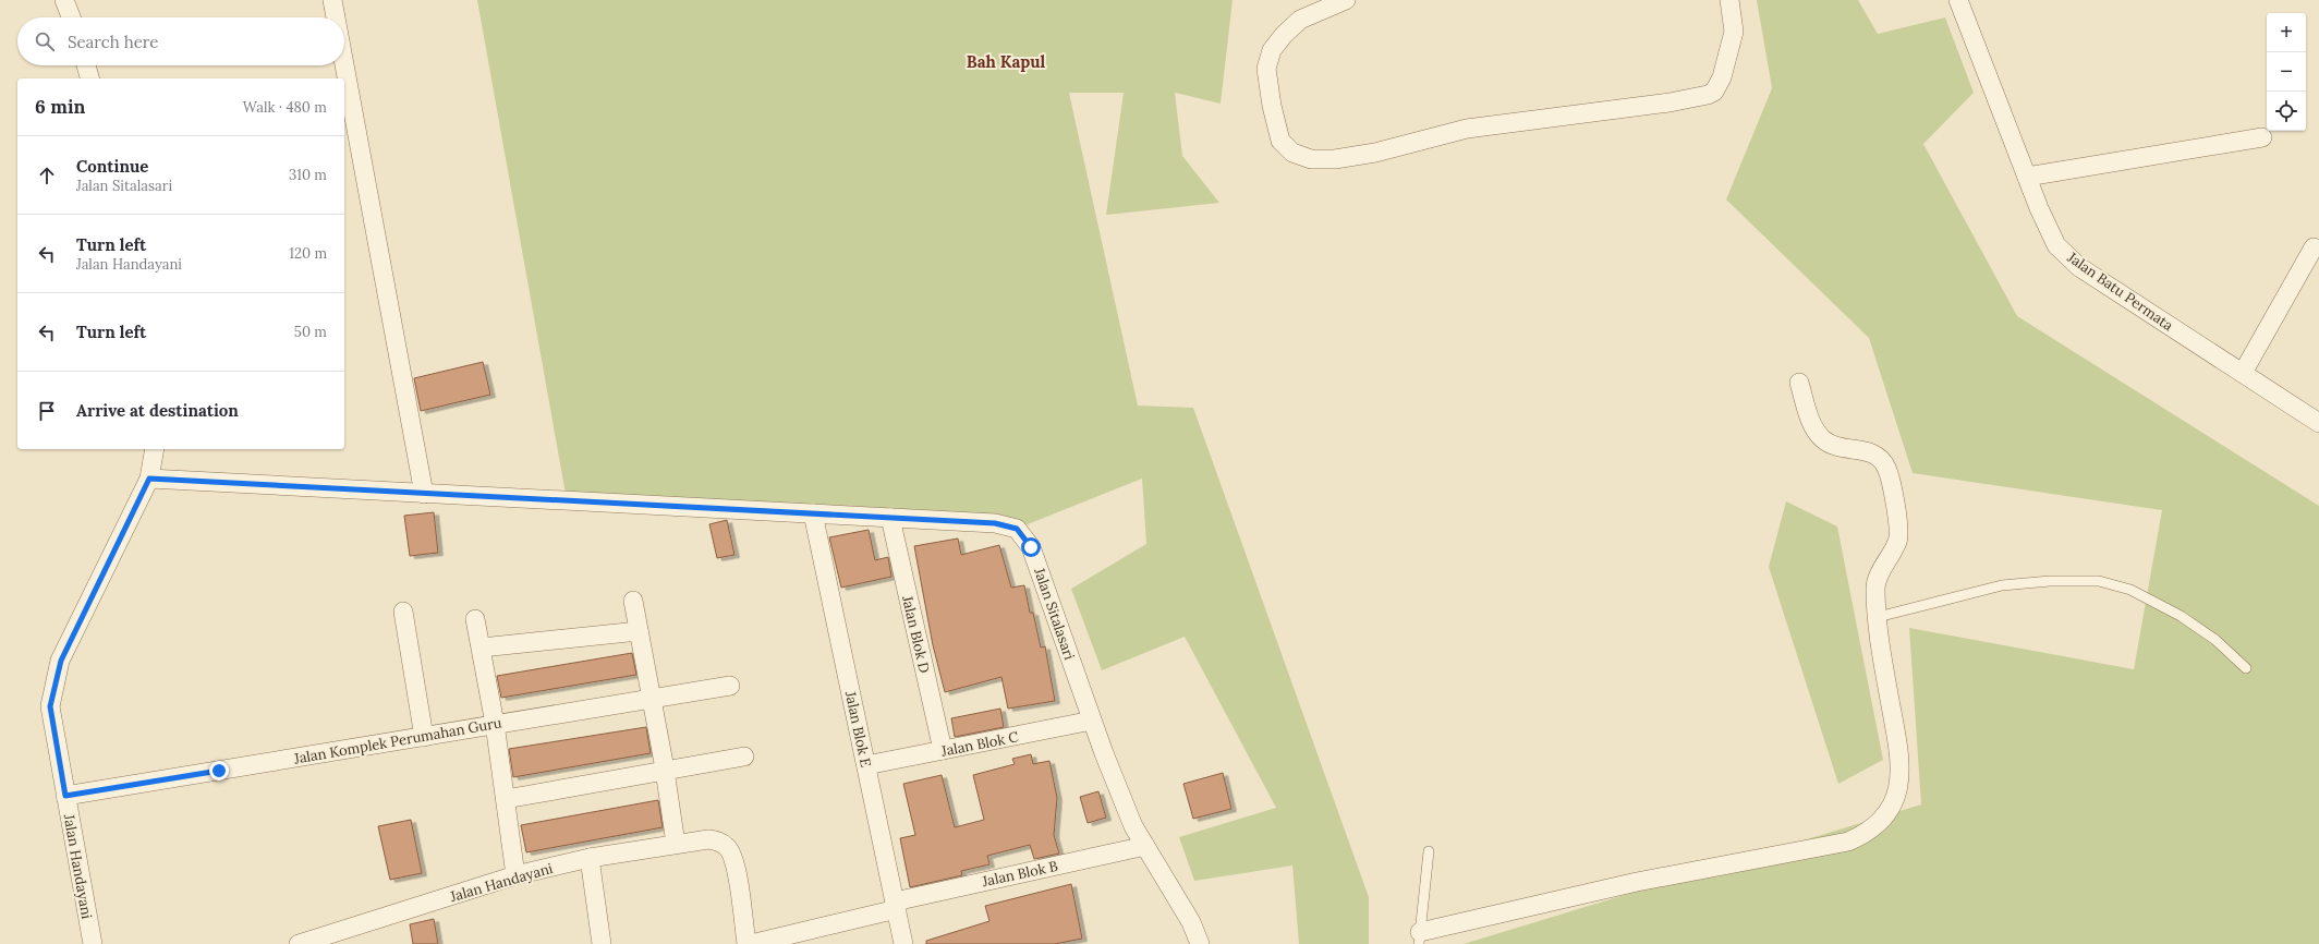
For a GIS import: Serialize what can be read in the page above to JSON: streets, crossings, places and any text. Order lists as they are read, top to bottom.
{
  "streets": {
    "street": [
      "Jalan Batu Permata",
      "Jalan Sitalasari",
      "Jalan Blok D",
      "Jalan Blok E",
      "Jalan Komplek Perumahan Guru",
      "Jalan Blok C",
      "Jalan Handayani",
      "Jalan Blok B"
    ]
  },
  "crossings": [
    ["Jalan Sitalasari", "Jalan Blok D"],
    ["Jalan Sitalasari", "Jalan Blok E"],
    ["Jalan Sitalasari", "Jalan Blok C"],
    ["Jalan Sitalasari", "Jalan Handayani"],
    ["Jalan Sitalasari", "Jalan Blok B"],
    ["Jalan Blok D", "Jalan Blok C"],
    ["Jalan Blok E", "Jalan Blok C"],
    ["Jalan Blok E", "Jalan Blok B"],
    ["Jalan Komplek Perumahan Guru", "Jalan Handayani"]
  ],
  "districts": ["Bah Kapul"],
  "page": {
    "map_buttons": ["+", "−"],
    "search": "Search here",
    "heading": ["6 min", "Walk · 480 m"],
    "list": [
      ["Continue", "Jalan Sitalasari", "310 m"],
      ["Turn left", "Jalan Handayani", "120 m"],
      ["Turn left", "50 m"],
      "Arrive at destination"
    ]
  }
}
